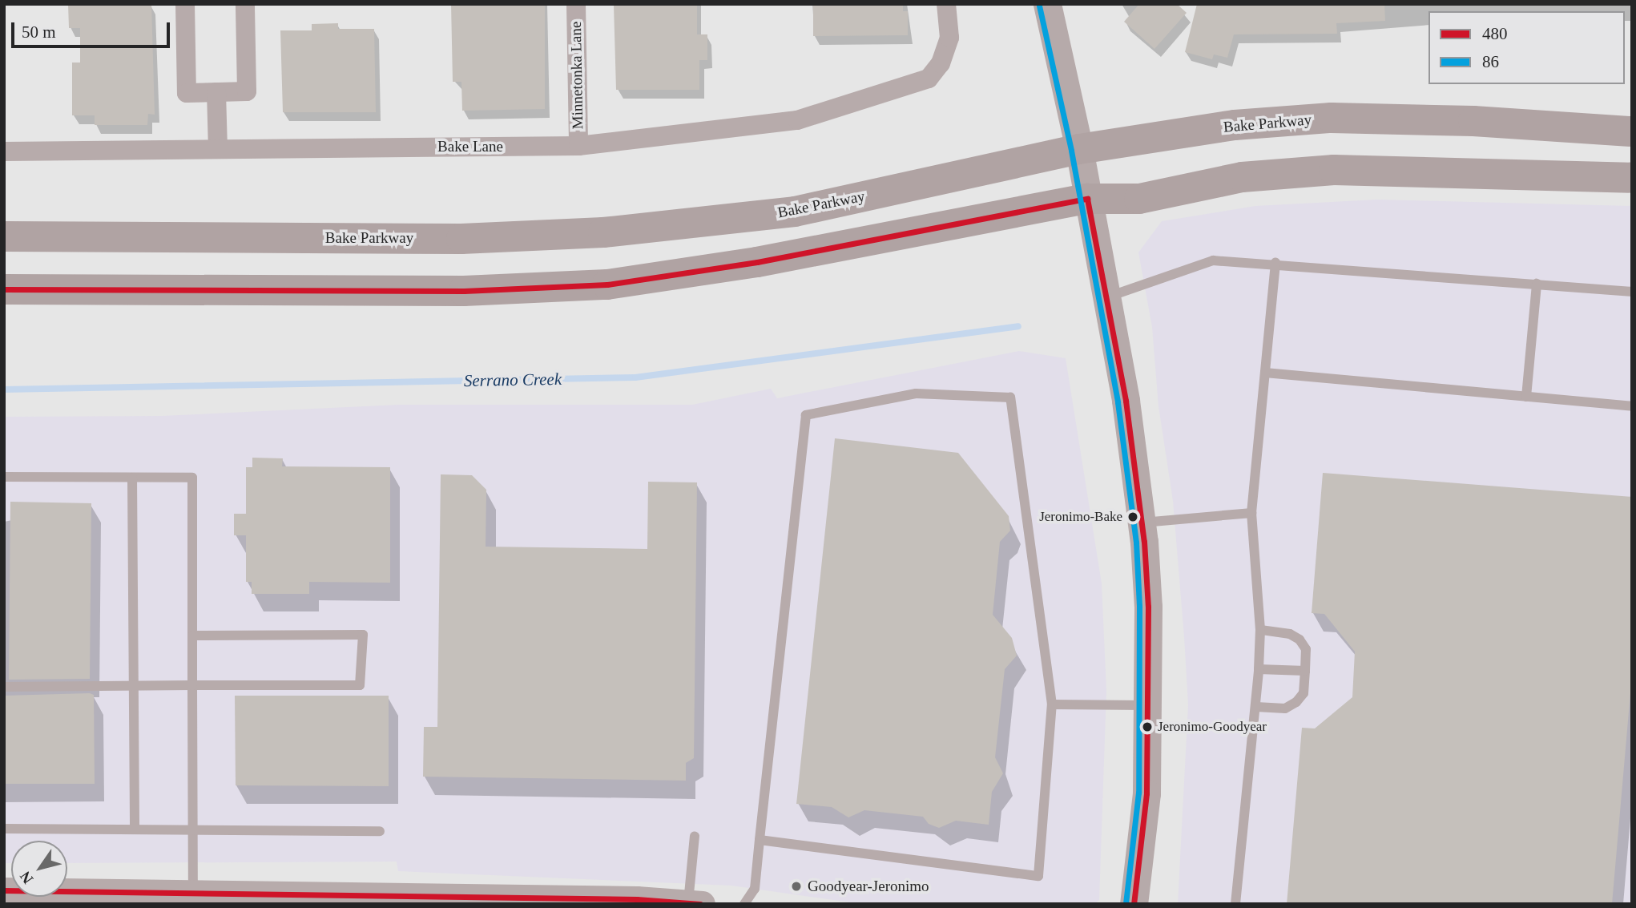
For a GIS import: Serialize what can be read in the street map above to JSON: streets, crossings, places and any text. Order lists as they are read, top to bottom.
{
  "streets": {
    "main road": ["Bake Parkway"],
    "street": ["Minnetonka Lane", "Bake Lane"]
  },
  "crossings": [
    ["Minnetonka Lane", "Bake Lane"]
  ],
  "water": ["Serrano Creek"],
  "places": ["Jeronimo-Bake", "Jeronimo-Goodyear", "Goodyear-Jeronimo"],
  "lines": ["transit line 86", "transit line 480"],
  "legend": ["480", "86"],
  "scale_bar": "50 m",
  "north": "bottom left"
}
